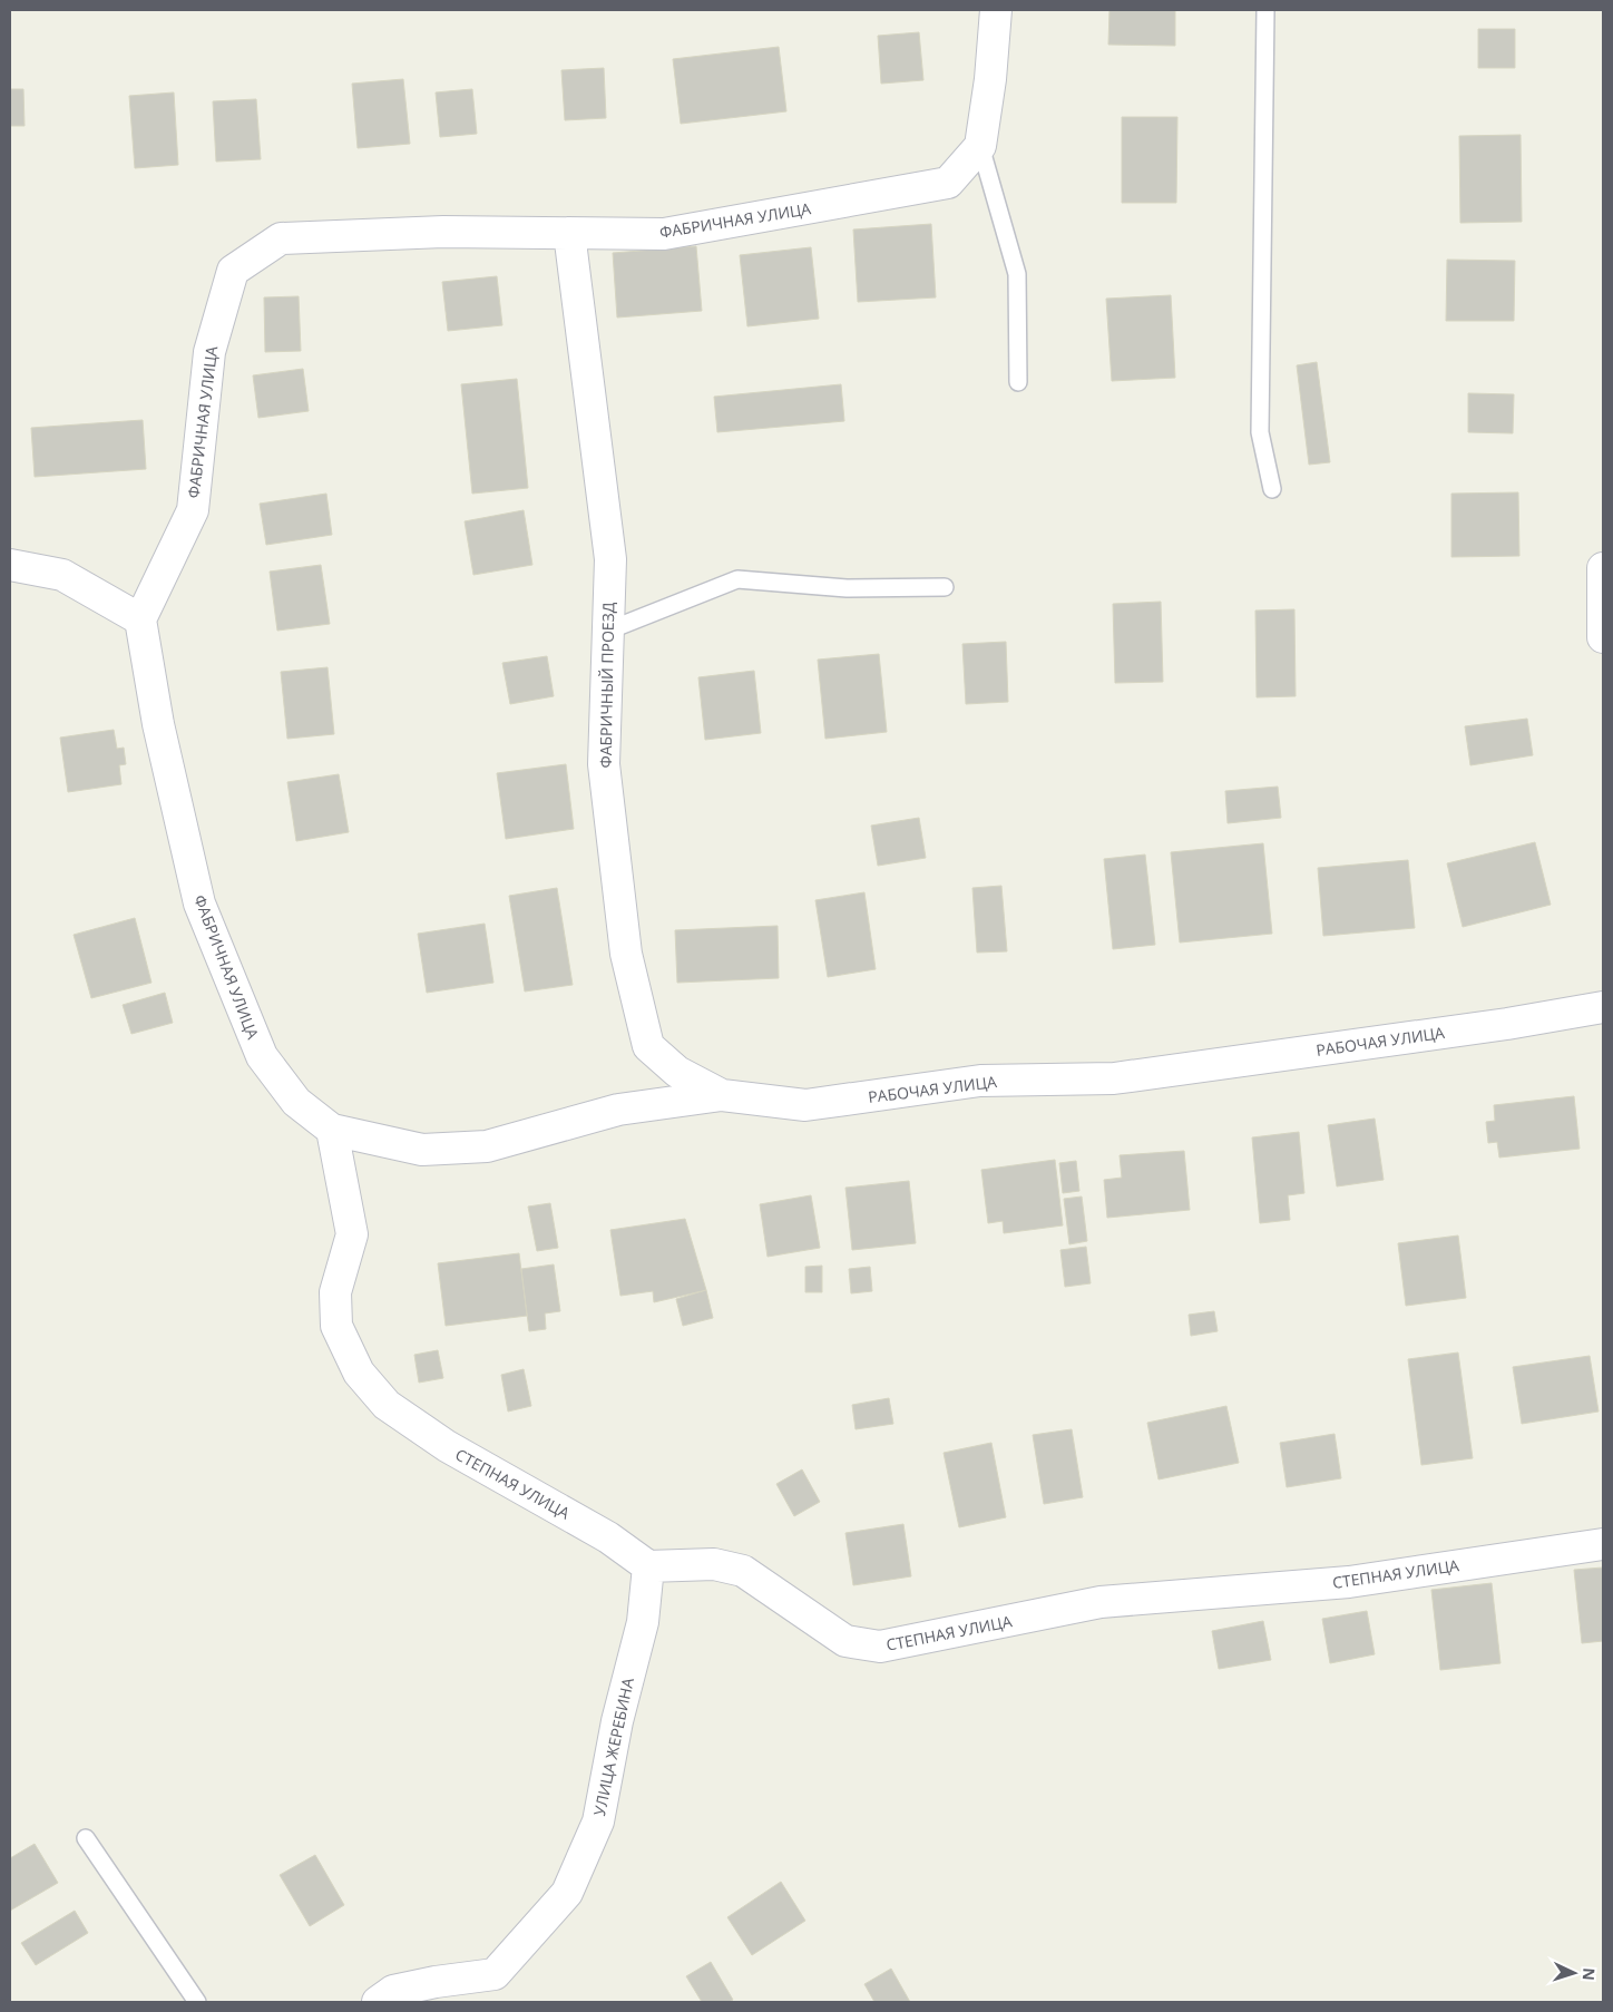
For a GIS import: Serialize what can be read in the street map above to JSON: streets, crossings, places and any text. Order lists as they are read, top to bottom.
{
  "streets": {
    "street": [
      "ФАБРИЧНАЯ УЛИЦА",
      "ФАБРИЧНЫЙ ПРОЕЗД",
      "РАБОЧАЯ УЛИЦА",
      "СТЕПНАЯ УЛИЦА",
      "УЛИЦА ЖЕРЕБИНА"
    ]
  },
  "crossings": [
    ["ФАБРИЧНАЯ УЛИЦА", "ФАБРИЧНЫЙ ПРОЕЗД"],
    ["ФАБРИЧНАЯ УЛИЦА", "РАБОЧАЯ УЛИЦА"],
    ["ФАБРИЧНАЯ УЛИЦА", "СТЕПНАЯ УЛИЦА"],
    ["ФАБРИЧНЫЙ ПРОЕЗД", "РАБОЧАЯ УЛИЦА"],
    ["РАБОЧАЯ УЛИЦА", "СТЕПНАЯ УЛИЦА"],
    ["СТЕПНАЯ УЛИЦА", "УЛИЦА ЖЕРЕБИНА"]
  ],
  "north": "right"
}
